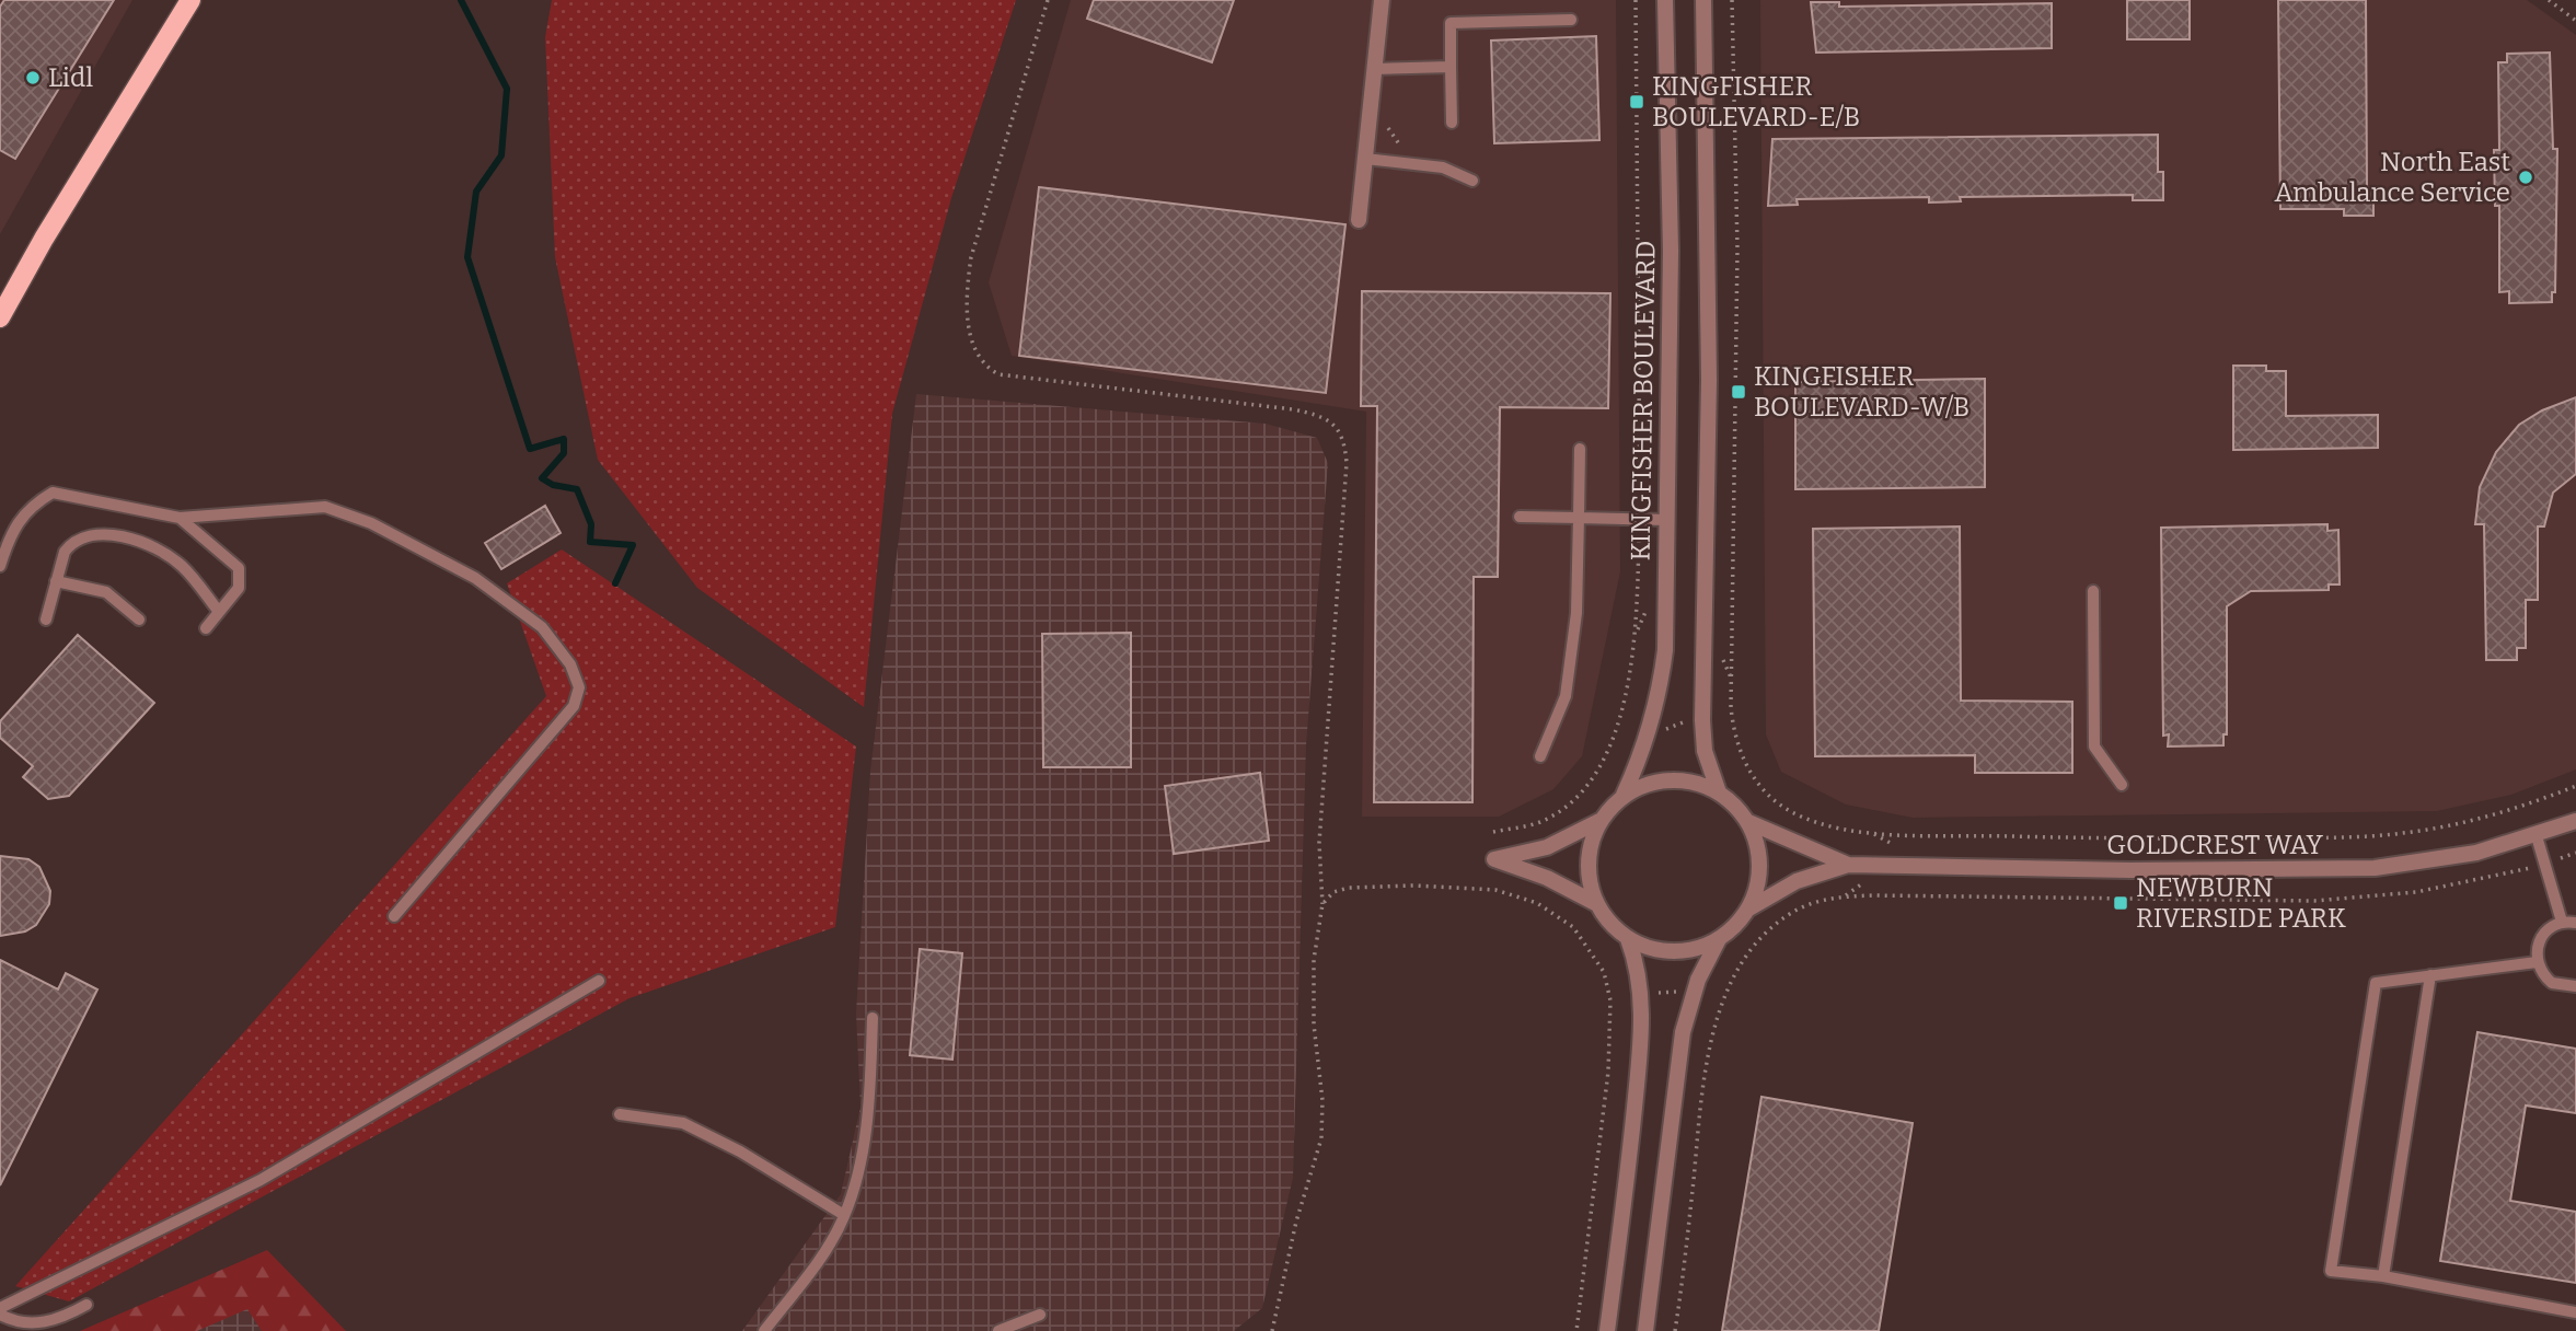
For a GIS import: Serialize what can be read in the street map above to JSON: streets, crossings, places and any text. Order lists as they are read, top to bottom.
{
  "streets": {
    "street": ["KINGFISHER BOULEVARD", "GOLDCREST WAY"]
  },
  "places": {
    "other": ["Lidl", "North East Ambulance Service"],
    "transit": ["KINGFISHER BOULEVARD-E/B", "KINGFISHER BOULEVARD-W/B", "NEWBURN RIVERSIDE PARK"]
  }
}
